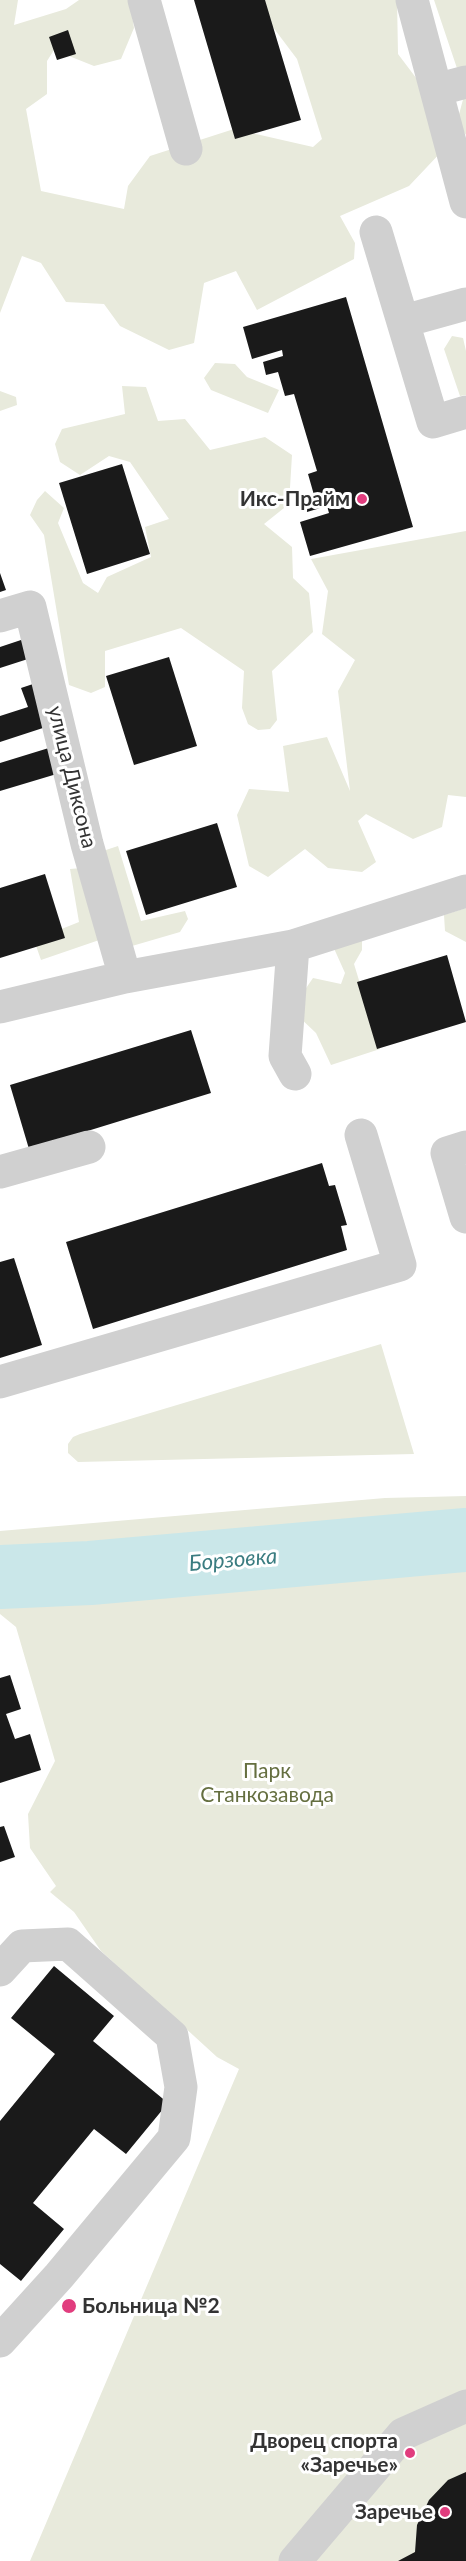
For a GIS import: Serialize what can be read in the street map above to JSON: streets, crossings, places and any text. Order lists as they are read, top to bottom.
{
  "streets": {
    "street": ["улица Диксона"]
  },
  "water": ["Борзовка"],
  "parks": ["Парк Станкозавода"],
  "places": [
    "Икс-Прайм",
    "Больница №2",
    "Дворец спорта «Заречье»",
    "Заречье"
  ]
}
